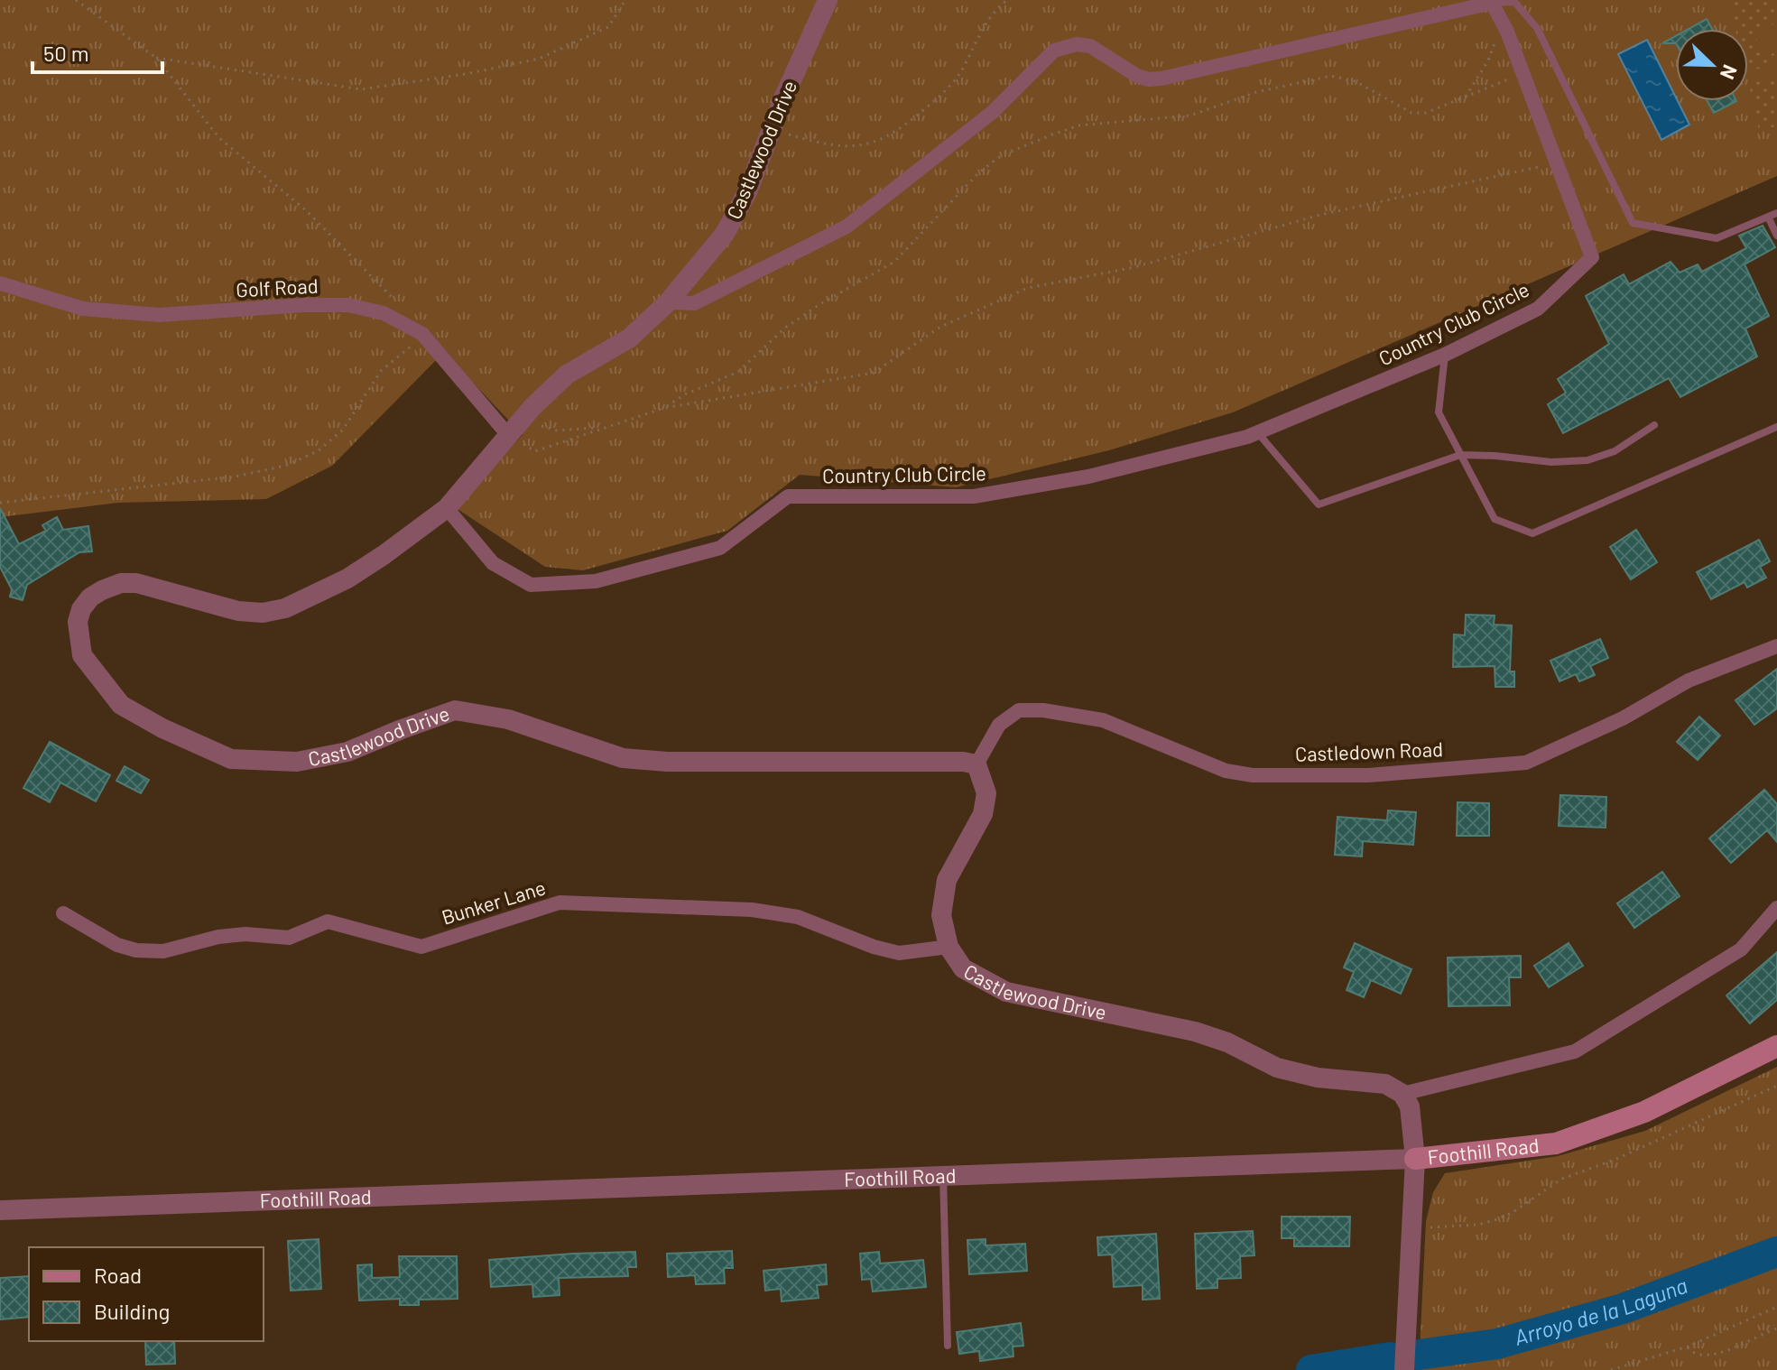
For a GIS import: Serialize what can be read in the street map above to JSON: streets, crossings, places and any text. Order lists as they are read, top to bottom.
{
  "streets": {
    "main road": ["Foothill Road"],
    "street": [
      "Castlewood Drive",
      "Golf Road",
      "Country Club Circle",
      "Castledown Road",
      "Bunker Lane"
    ]
  },
  "crossings": [
    ["Castlewood Drive", "Golf Road"],
    ["Castlewood Drive", "Country Club Circle"],
    ["Castlewood Drive", "Castledown Road"],
    ["Castlewood Drive", "Bunker Lane"]
  ],
  "water": ["Arroyo de la Laguna"],
  "legend": ["Road", "Building"],
  "scale_bar": "50 m",
  "north": "bottom right"
}
